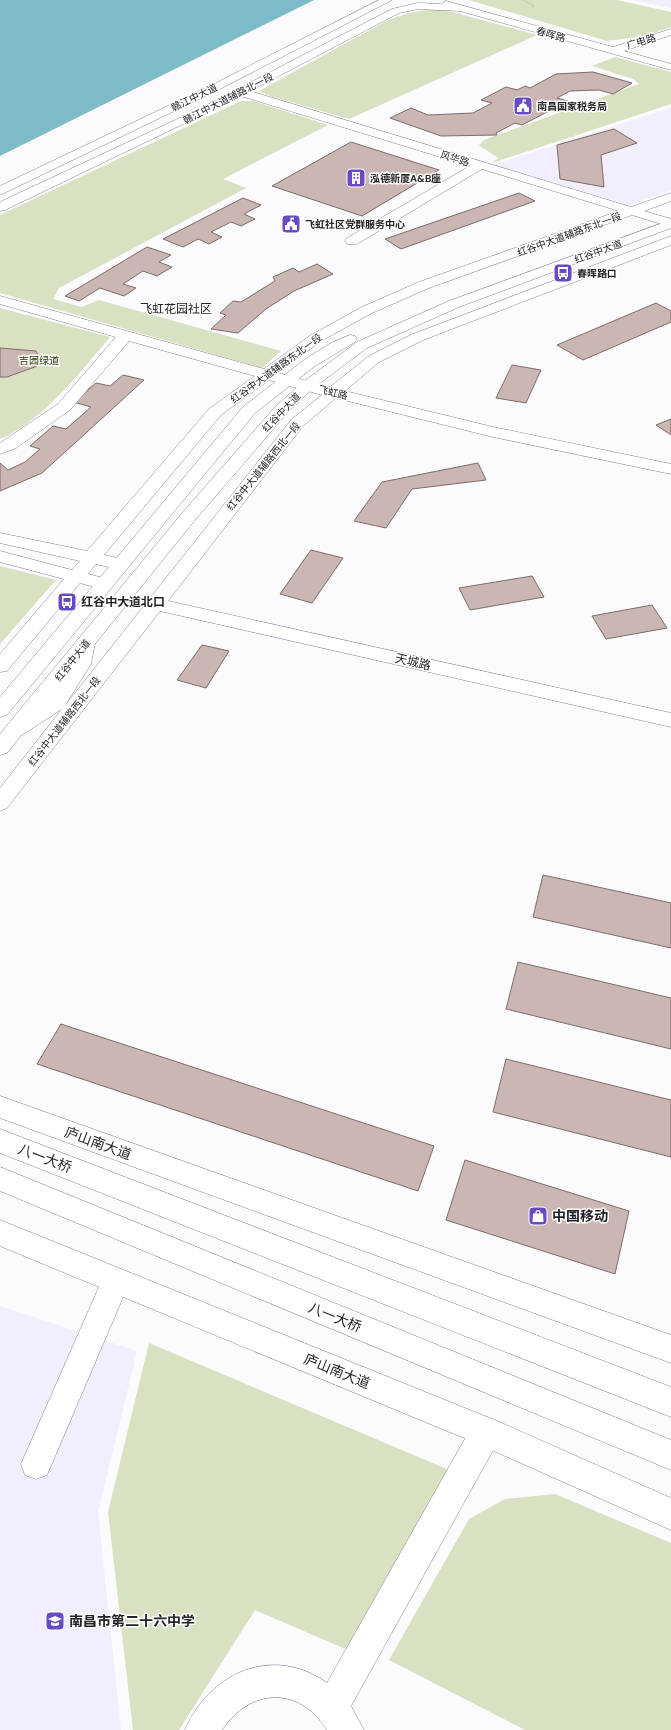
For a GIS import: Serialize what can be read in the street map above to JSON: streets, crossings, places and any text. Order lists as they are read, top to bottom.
{
  "streets": {
    "main road": [
      "春晖路",
      "广电路",
      "赣江中大道",
      "赣江中大道辅路北一段",
      "风华路",
      "红谷中大道辅路东北一段",
      "红谷中大道",
      "飞虹路",
      "红谷中大道辅路西北一段",
      "天城路",
      "庐山南大道",
      "八一大桥"
    ]
  },
  "crossings": [
    ["春晖路", "广电路"],
    ["春晖路", "赣江中大道辅路北一段"],
    ["赣江中大道辅路北一段", "风华路"],
    ["风华路", "红谷中大道辅路东北一段"],
    ["风华路", "红谷中大道"],
    ["红谷中大道辅路东北一段", "飞虹路"],
    ["红谷中大道", "飞虹路"],
    ["飞虹路", "红谷中大道辅路西北一段"],
    ["红谷中大道辅路西北一段", "天城路"]
  ],
  "districts": ["飞虹花园社区"],
  "parks": ["吉园绿道"],
  "places": {
    "public building": ["南昌国家税务局", "飞虹社区党群服务中心"],
    "building": ["泓德新厦A&B座"],
    "bus stop": ["春晖路口", "红谷中大道北口"],
    "shop": ["中国移动"],
    "school or university": ["南昌市第二十六中学"]
  }
}
